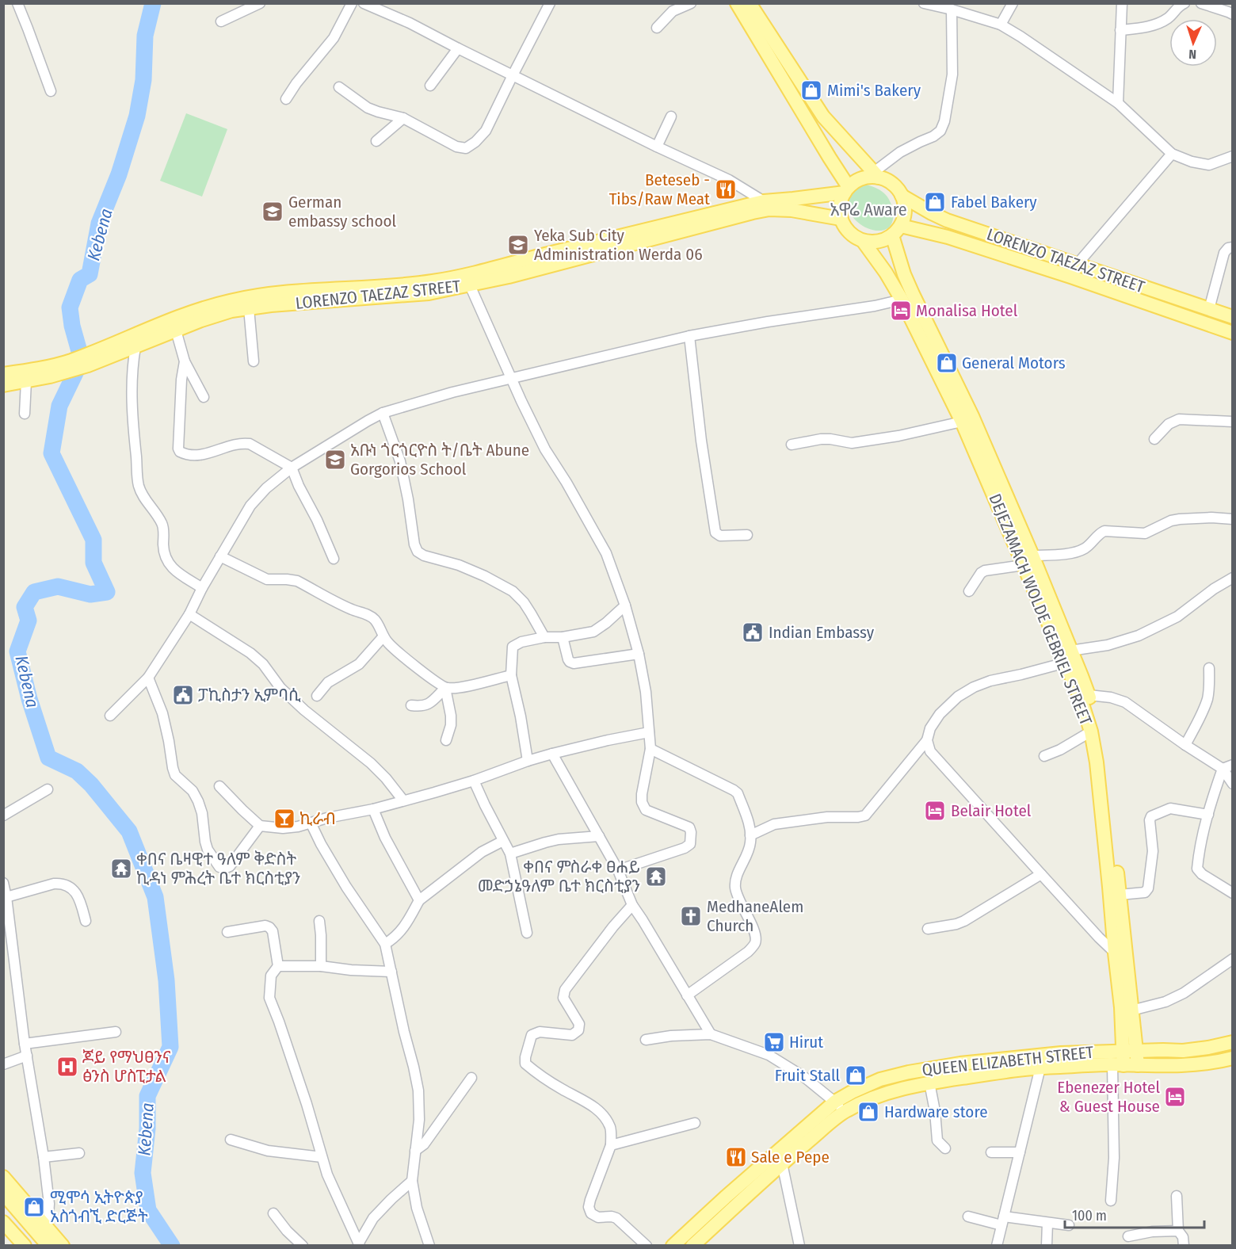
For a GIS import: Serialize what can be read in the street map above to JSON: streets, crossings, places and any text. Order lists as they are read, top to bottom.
{
  "streets": {
    "main road": ["LORENZO TAEZAZ STREET", "DEJEZAMACH WOLDE GEBRIEL STREET", "QUEEN ELIZABETH STREET"]
  },
  "crossings": [
    ["LORENZO TAEZAZ STREET", "DEJEZAMACH WOLDE GEBRIEL STREET"],
    ["DEJEZAMACH WOLDE GEBRIEL STREET", "QUEEN ELIZABETH STREET"]
  ],
  "districts": ["አዋሬ Aware"],
  "water": ["Kebena"],
  "places": {
    "shop": [
      "Mimi's Bakery",
      "Fabel Bakery",
      "General Motors",
      "Fruit Stall",
      "Hardware store",
      "ሚሞሳ ኢትዮጵያ አስጎብኚ ድርጅት"
    ],
    "restaurant": ["Beteseb - Tibs/Raw Meat", "Sale e Pepe"],
    "school or university": ["German embassy school", "Yeka Sub City Administration Werda 06", "አቡነ ጎርጎርዮስ ት/ቤት Abune Gorgorios School"],
    "hotel": ["Monalisa Hotel", "Belair Hotel", "Ebenezer Hotel & Guest House"],
    "public building": ["Indian Embassy", "ፓኪስታን ኢምባሲ"],
    "bar": ["ኪራብ"],
    "temple": ["ቀበና ቤዛዊተ ዓለም ቅድስት ኪዳነ ምሕረት ቤተ ክርስቲያን", "ቀበና ምስራቀ ፀሐይ መድኃኔዓለም ቤተ ክርስቲያን"],
    "church": ["MedhaneAlem Church"],
    "supermarket": ["Hirut"],
    "hospital": ["ጆይ የማህፀንና ፅንስ ሆስፒታል"]
  },
  "scale_bar": "100 m",
  "north": "bottom"
}
